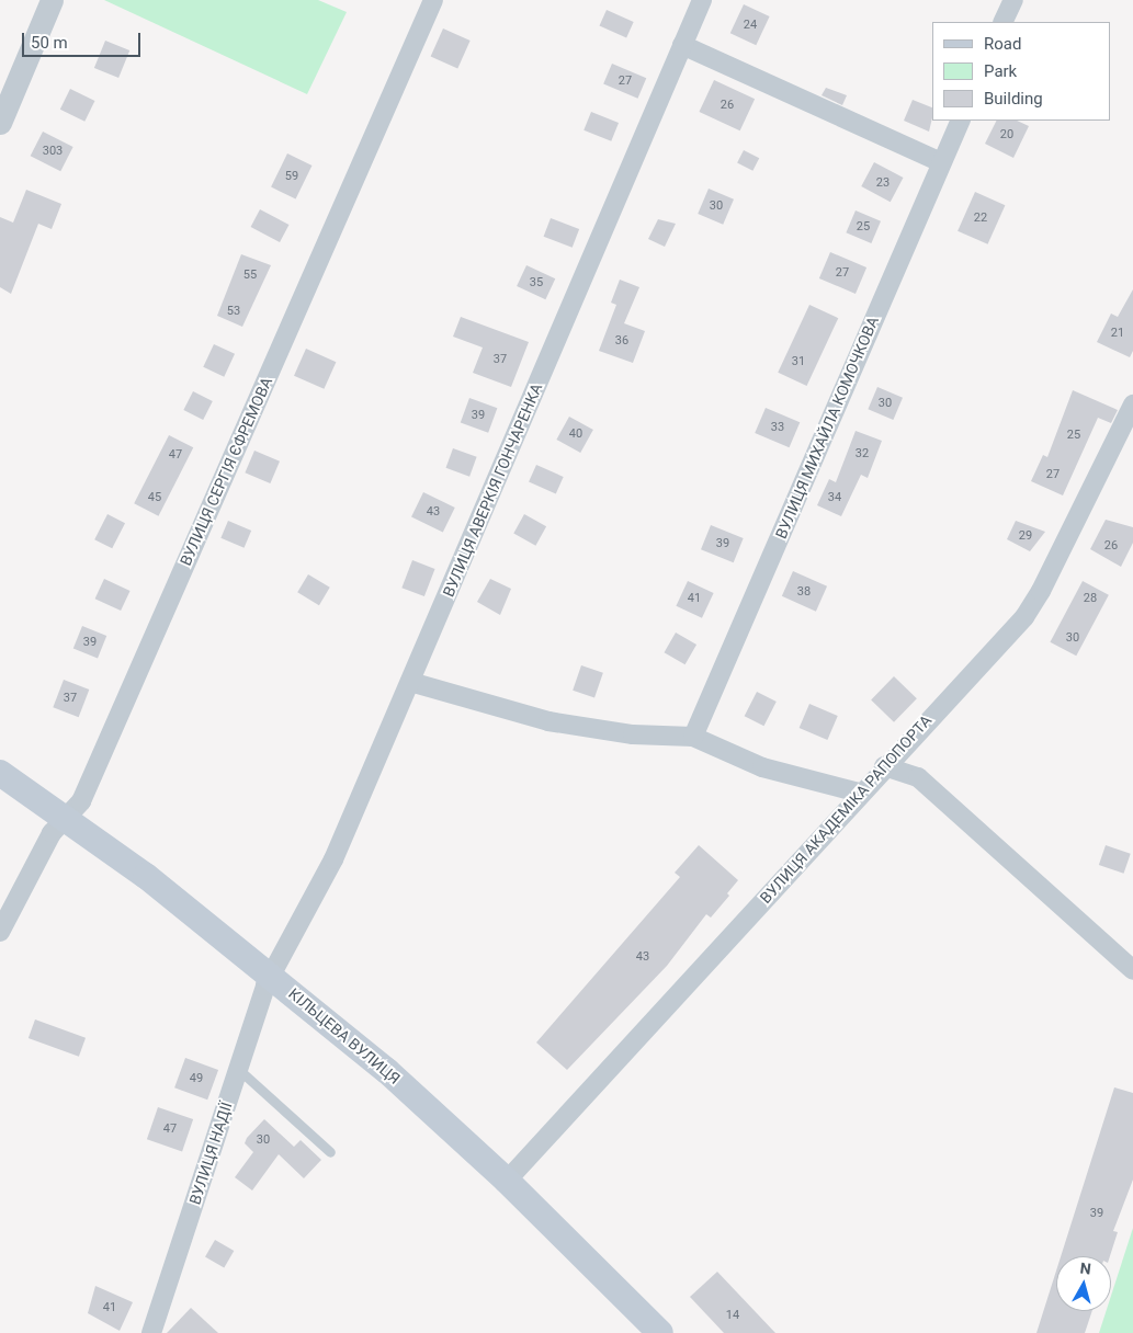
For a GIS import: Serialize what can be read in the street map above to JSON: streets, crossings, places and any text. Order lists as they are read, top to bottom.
{
  "streets": {
    "main road": ["КІЛЬЦЕВА ВУЛИЦЯ"],
    "street": [
      "ВУЛИЦЯ МИХАЙЛА КОМОЧКОВА",
      "ВУЛИЦЯ СЕРГІЯ ЄФРЕМОВА",
      "ВУЛИЦЯ АВЕРКІЯ ГОНЧАРЕНКА",
      "ВУЛИЦЯ АКАДЕМІКА РАПОПОРТА",
      "ВУЛИЦЯ НАДІЇ"
    ]
  },
  "crossings": [
    ["ВУЛИЦЯ СЕРГІЯ ЄФРЕМОВА", "КІЛЬЦЕВА ВУЛИЦЯ"],
    ["ВУЛИЦЯ АВЕРКІЯ ГОНЧАРЕНКА", "КІЛЬЦЕВА ВУЛИЦЯ"],
    ["ВУЛИЦЯ АВЕРКІЯ ГОНЧАРЕНКА", "ВУЛИЦЯ НАДІЇ"],
    ["ВУЛИЦЯ АКАДЕМІКА РАПОПОРТА", "КІЛЬЦЕВА ВУЛИЦЯ"],
    ["КІЛЬЦЕВА ВУЛИЦЯ", "ВУЛИЦЯ НАДІЇ"]
  ],
  "house_numbers": [
    "24",
    "27",
    "26",
    "20",
    "303",
    "59",
    "23",
    "30",
    "22",
    "25",
    "27",
    "55",
    "35",
    "53",
    "21",
    "36",
    "37",
    "31",
    "30",
    "39",
    "33",
    "40",
    "25",
    "32",
    "47",
    "27",
    "45",
    "34",
    "43",
    "29",
    "39",
    "26",
    "38",
    "41",
    "28",
    "30",
    "39",
    "37",
    "43",
    "49",
    "47",
    "30",
    "39",
    "41",
    "14"
  ],
  "legend": ["Road", "Park", "Building"],
  "scale_bar": "50 m",
  "north": "top"
}
